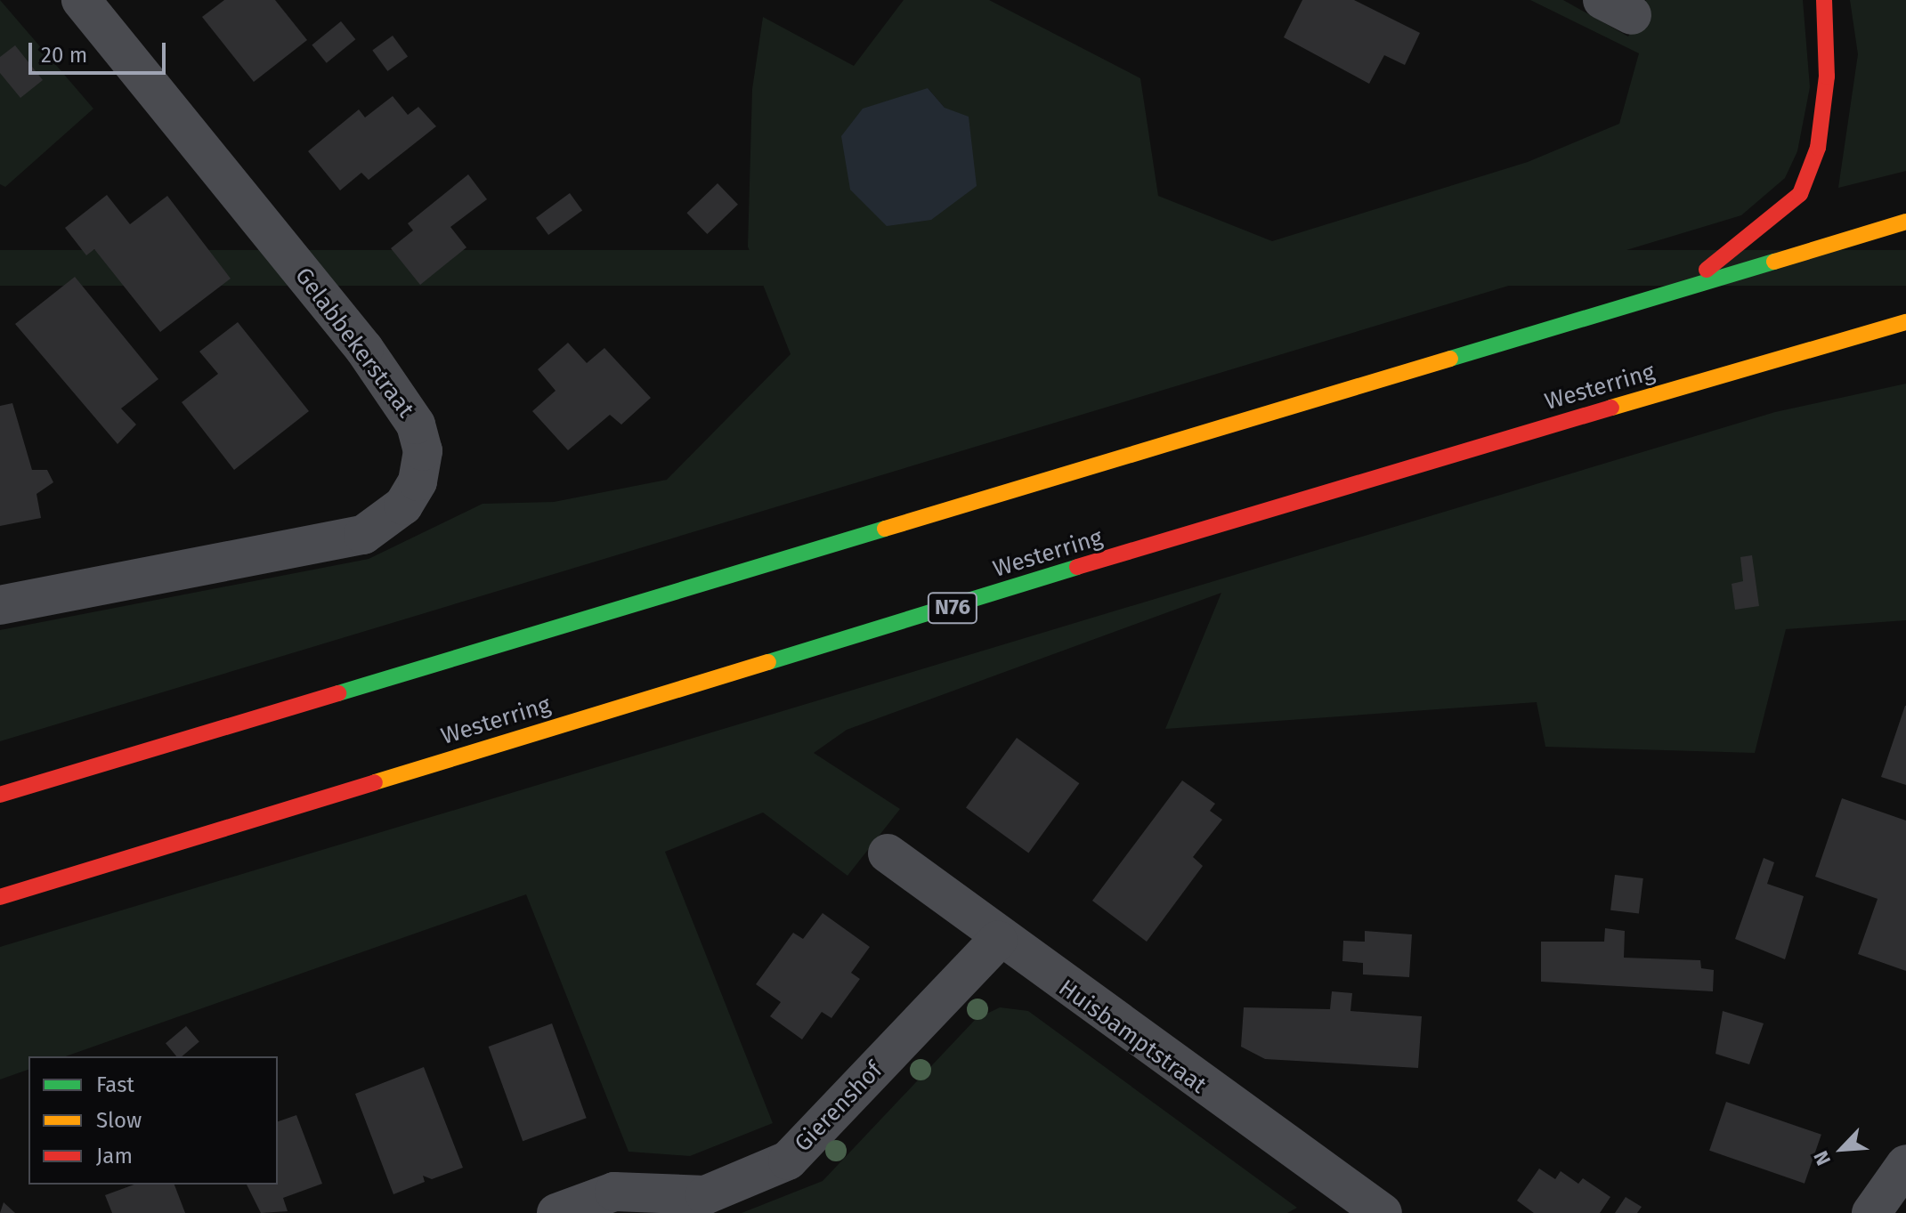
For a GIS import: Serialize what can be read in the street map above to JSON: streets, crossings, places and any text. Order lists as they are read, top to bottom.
{
  "streets": {
    "highway": ["Westerring", "N76"],
    "street": ["Gelabbekerstraat", "Huisbamptstraat", "Gierenshof"]
  },
  "crossings": [
    ["Huisbamptstraat", "Gierenshof"]
  ],
  "legend": ["Fast", "Slow", "Jam"],
  "scale_bar": "20 m",
  "north": "bottom left"
}
